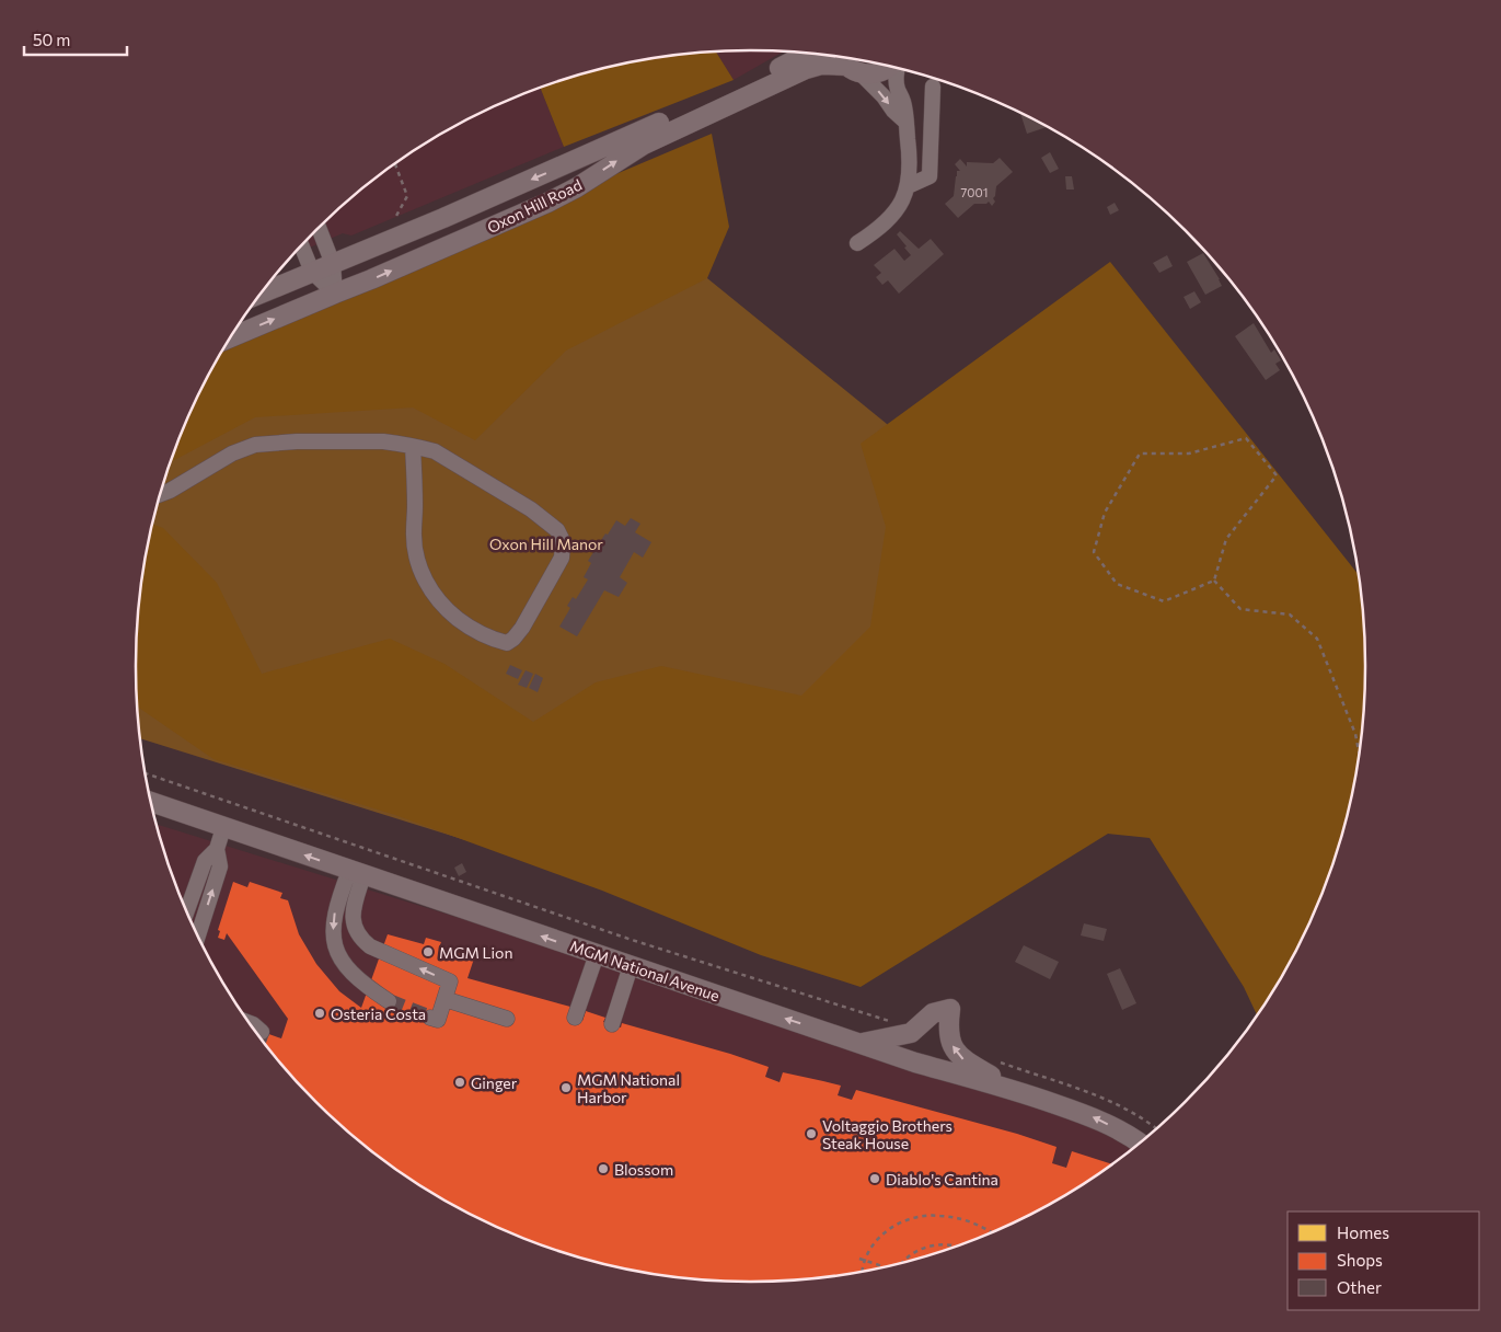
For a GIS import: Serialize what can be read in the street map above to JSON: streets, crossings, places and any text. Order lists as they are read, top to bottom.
{
  "streets": {
    "main road": ["Oxon Hill Road", "MGM National Avenue"]
  },
  "one_way": ["MGM National Avenue"],
  "parks": ["Oxon Hill Manor"],
  "places": [
    "MGM Lion",
    "Osteria Costa",
    "Ginger",
    "MGM National Harbor",
    "Voltaggio Brothers Steak House",
    "Blossom",
    "Diablo's Cantina"
  ],
  "house_numbers": ["7001"],
  "legend": ["Homes", "Shops", "Other"],
  "scale_bar": "50 m"
}
